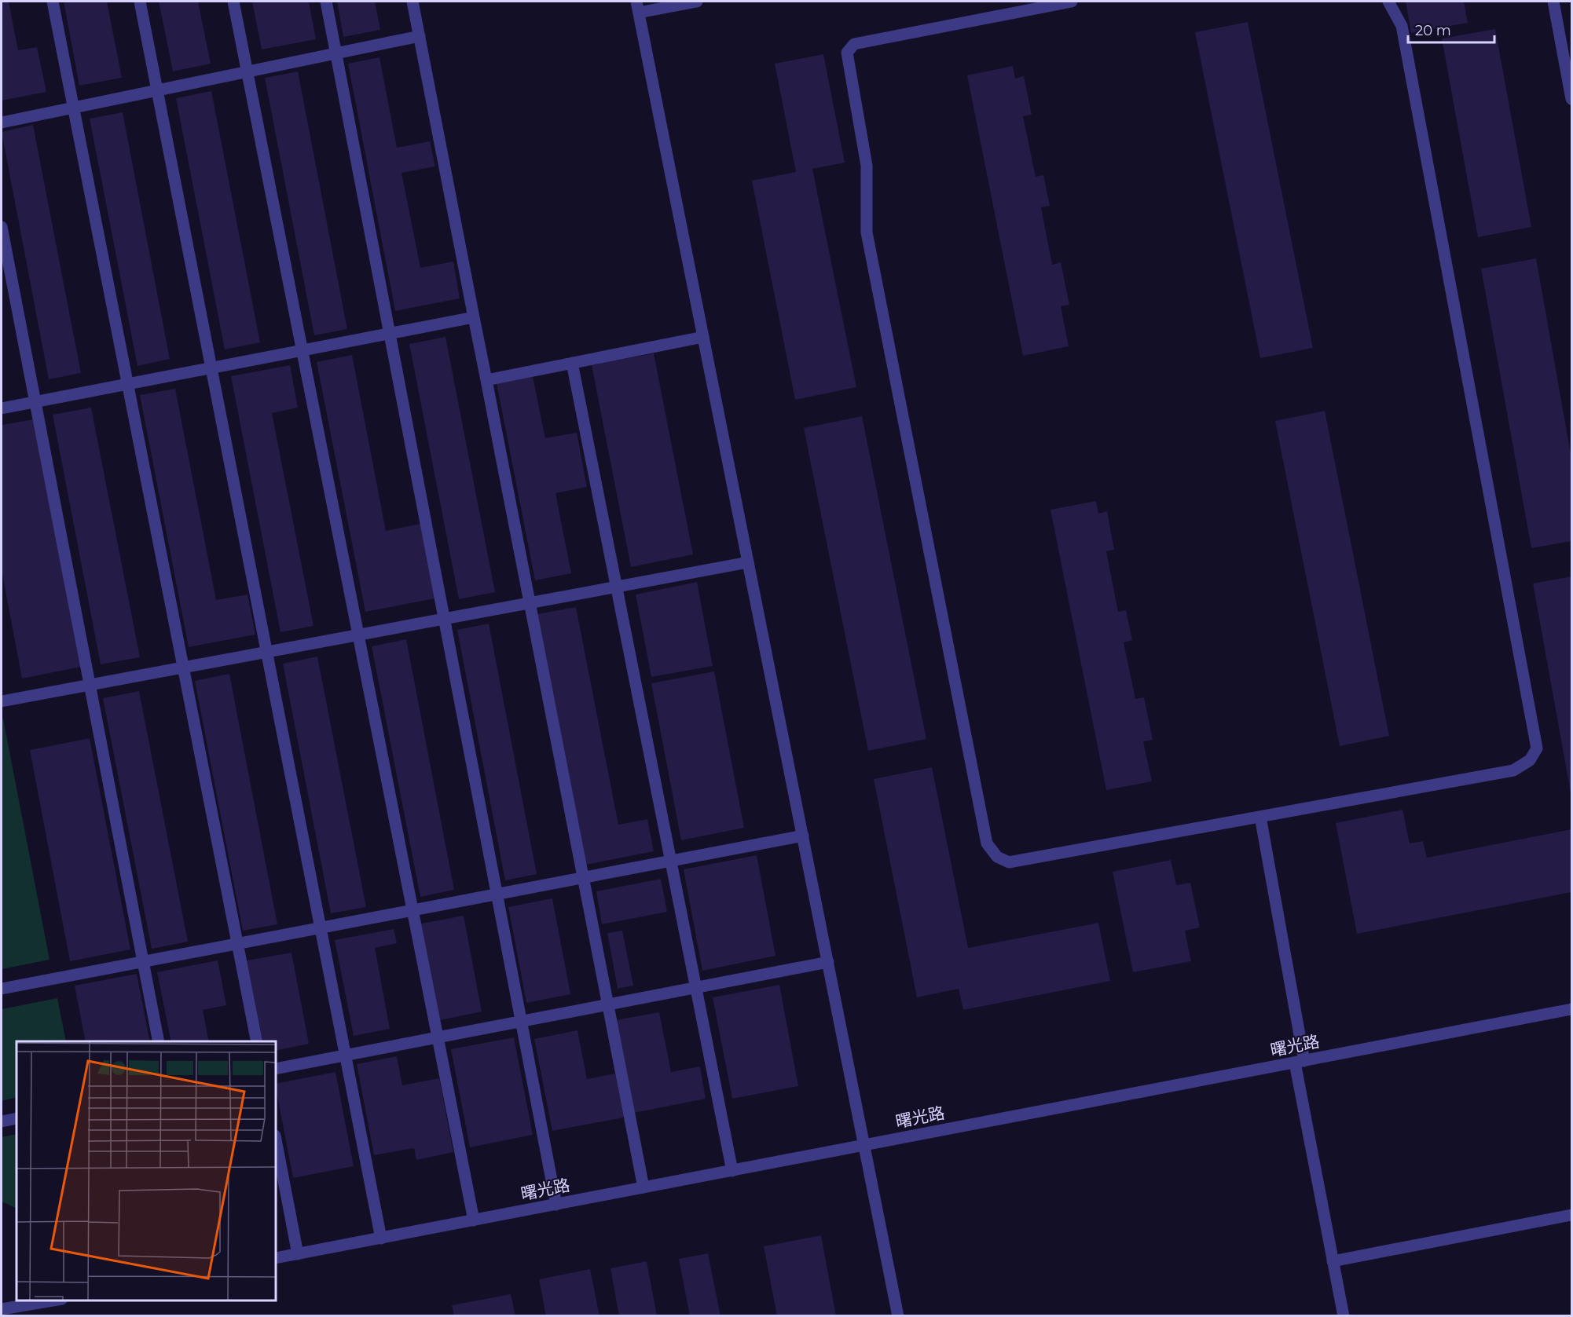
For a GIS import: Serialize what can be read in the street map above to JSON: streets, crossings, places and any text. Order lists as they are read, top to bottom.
{
  "streets": {
    "street": ["曙光路"]
  },
  "scale_bar": "20 m"
}
